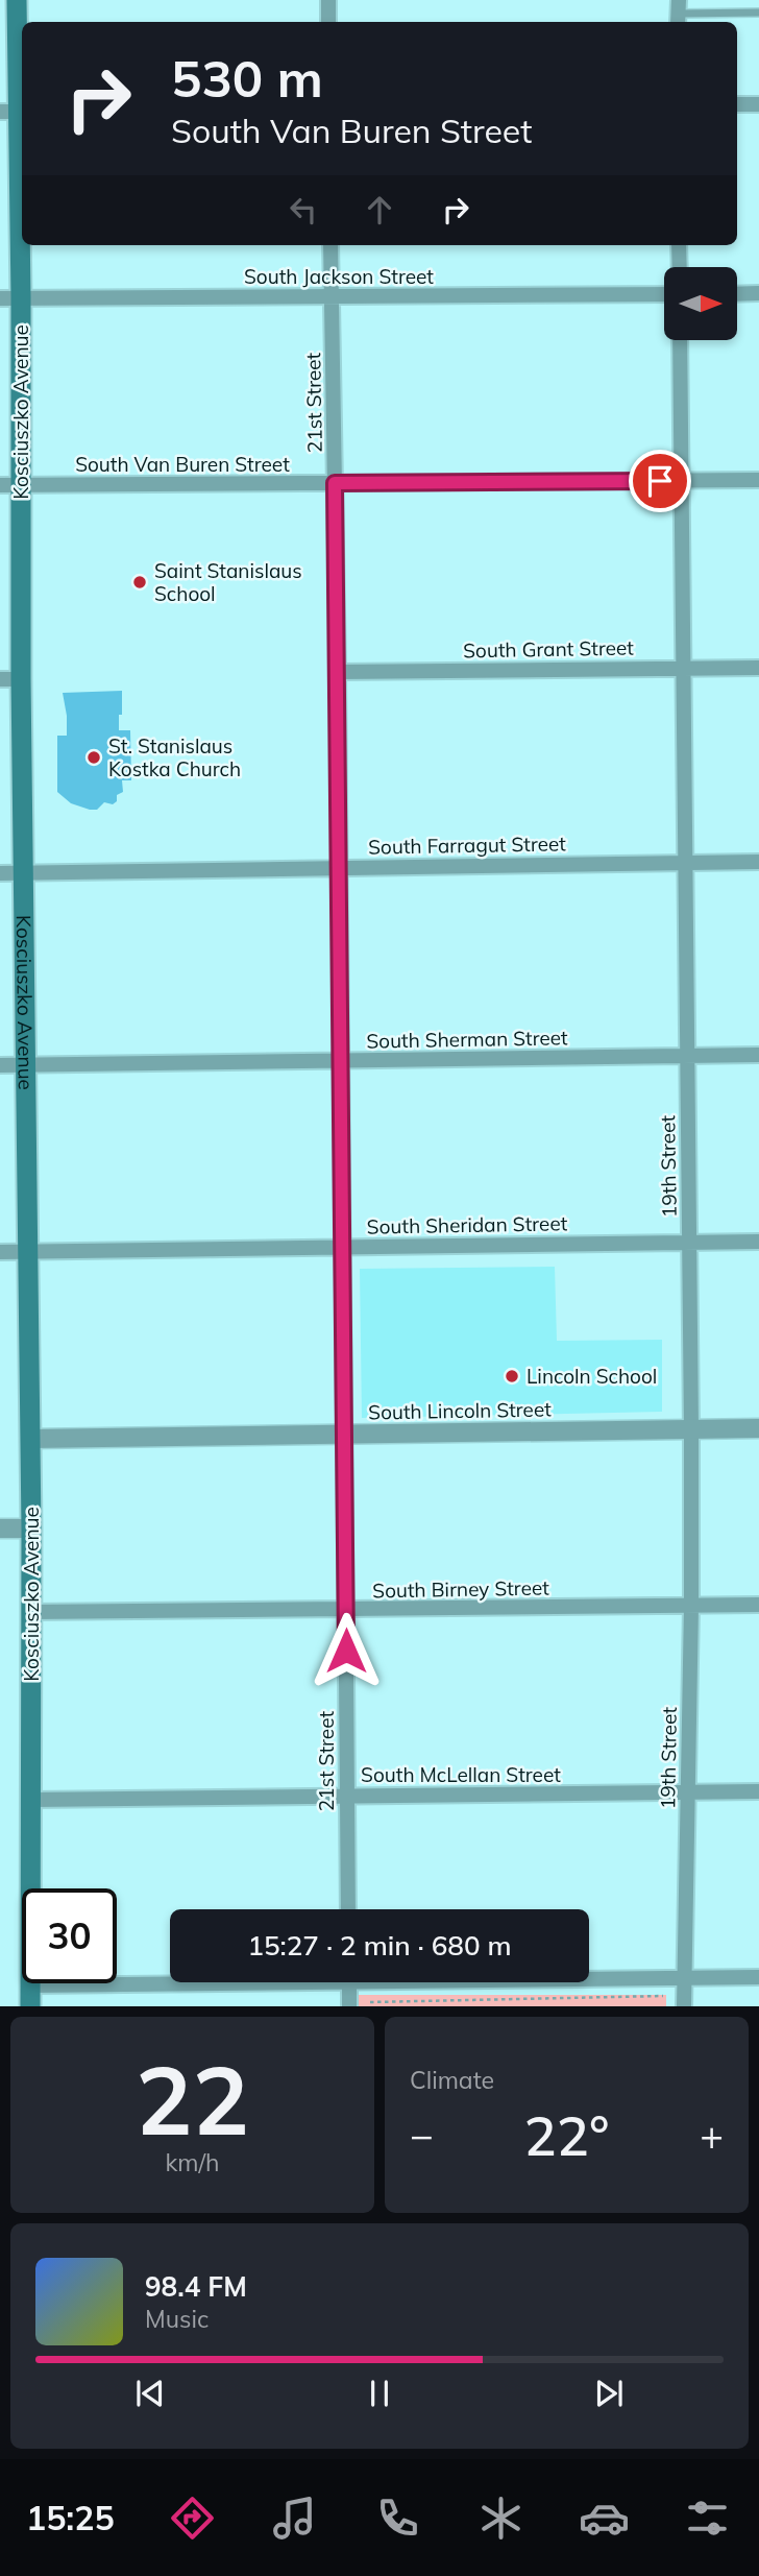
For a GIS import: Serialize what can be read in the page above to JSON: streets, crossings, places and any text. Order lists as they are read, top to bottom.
{
  "streets": {
    "main road": ["Kosciuszko Avenue"],
    "street": [
      "South Jackson Street",
      "21st Street",
      "South Van Buren Street",
      "South Grant Street",
      "South Farragut Street",
      "South Sherman Street",
      "19th Street",
      "South Sheridan Street",
      "South Lincoln Street",
      "South Birney Street",
      "South McLellan Street"
    ]
  },
  "crossings": [
    ["South Jackson Street", "21st Street"],
    ["South Jackson Street", "Kosciuszko Avenue"],
    ["21st Street", "South Van Buren Street"],
    ["21st Street", "South Grant Street"],
    ["21st Street", "South Farragut Street"],
    ["21st Street", "South Sherman Street"],
    ["21st Street", "South Sheridan Street"],
    ["21st Street", "South Lincoln Street"],
    ["21st Street", "South Birney Street"],
    ["21st Street", "South McLellan Street"],
    ["Kosciuszko Avenue", "South Van Buren Street"],
    ["Kosciuszko Avenue", "South Farragut Street"],
    ["Kosciuszko Avenue", "South Sherman Street"],
    ["Kosciuszko Avenue", "South Sheridan Street"],
    ["Kosciuszko Avenue", "South Lincoln Street"],
    ["Kosciuszko Avenue", "South Birney Street"],
    ["Kosciuszko Avenue", "South McLellan Street"],
    ["South Van Buren Street", "19th Street"],
    ["South Grant Street", "19th Street"],
    ["South Farragut Street", "19th Street"],
    ["South Sherman Street", "19th Street"],
    ["19th Street", "South Sheridan Street"],
    ["19th Street", "South Lincoln Street"],
    ["19th Street", "South Birney Street"],
    ["19th Street", "South McLellan Street"]
  ],
  "places": ["Saint Stanislaus School", "St. Stanislaus Kostka Church", "Lincoln School"],
  "north": "right",
  "page": {
    "turn": ["530 m", "South Van Buren Street"],
    "limit": "30",
    "trip": "15:27 · 2 min · 680 m",
    "tile": [
      ["22", "km/h"],
      "Climate"
    ],
    "heat": ["−", "22°", "+"],
    "song": ["98.4 FM", "Music"],
    "tabs": "15:25"
  }
}
